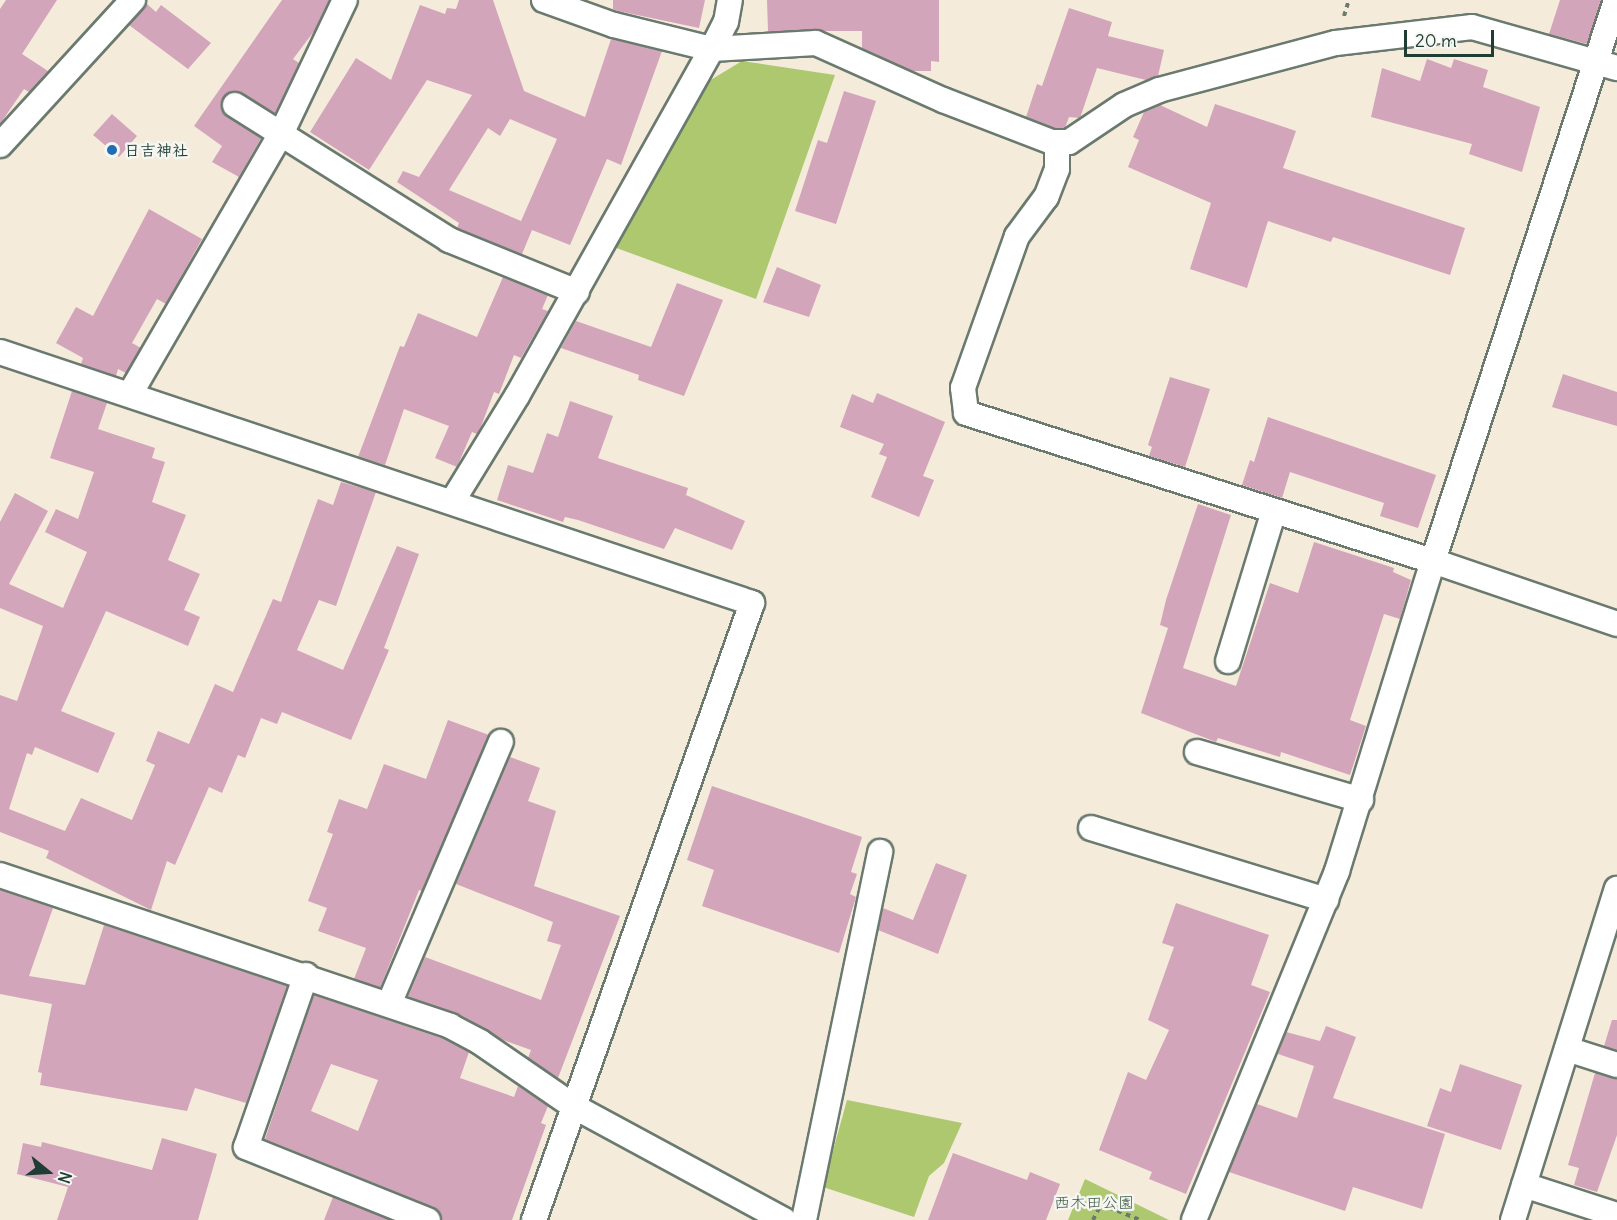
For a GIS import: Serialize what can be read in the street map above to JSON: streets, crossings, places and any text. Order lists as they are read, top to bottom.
{
  "parks": ["西木田公園"],
  "places": ["日吉神社"],
  "scale_bar": "20 m",
  "north": "right"
}
